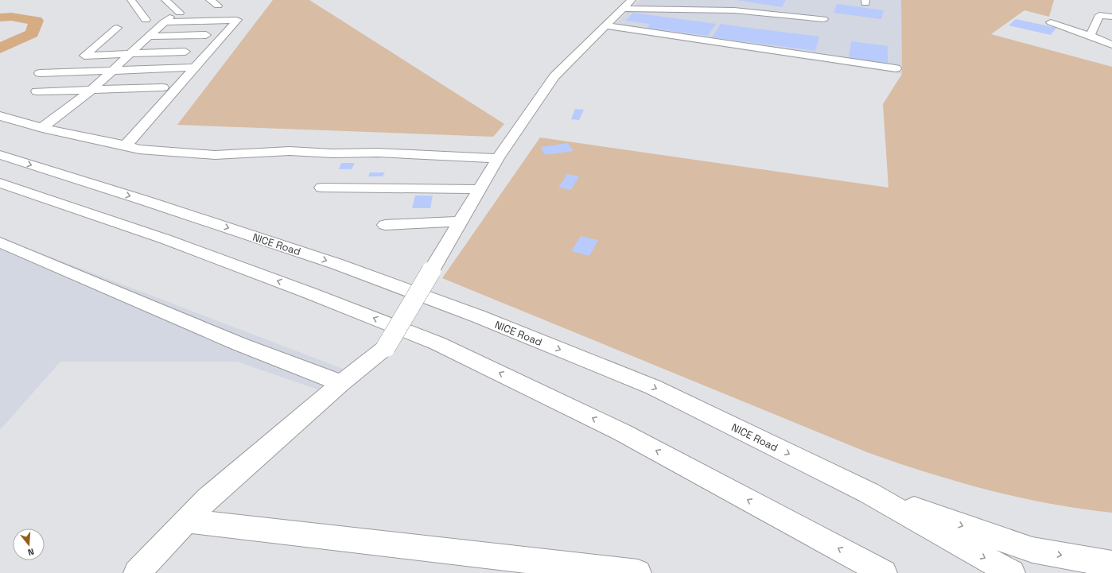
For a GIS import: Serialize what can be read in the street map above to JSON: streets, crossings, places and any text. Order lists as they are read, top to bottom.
{
  "streets": {
    "main road": ["NICE Road"]
  },
  "north": "bottom"
}
